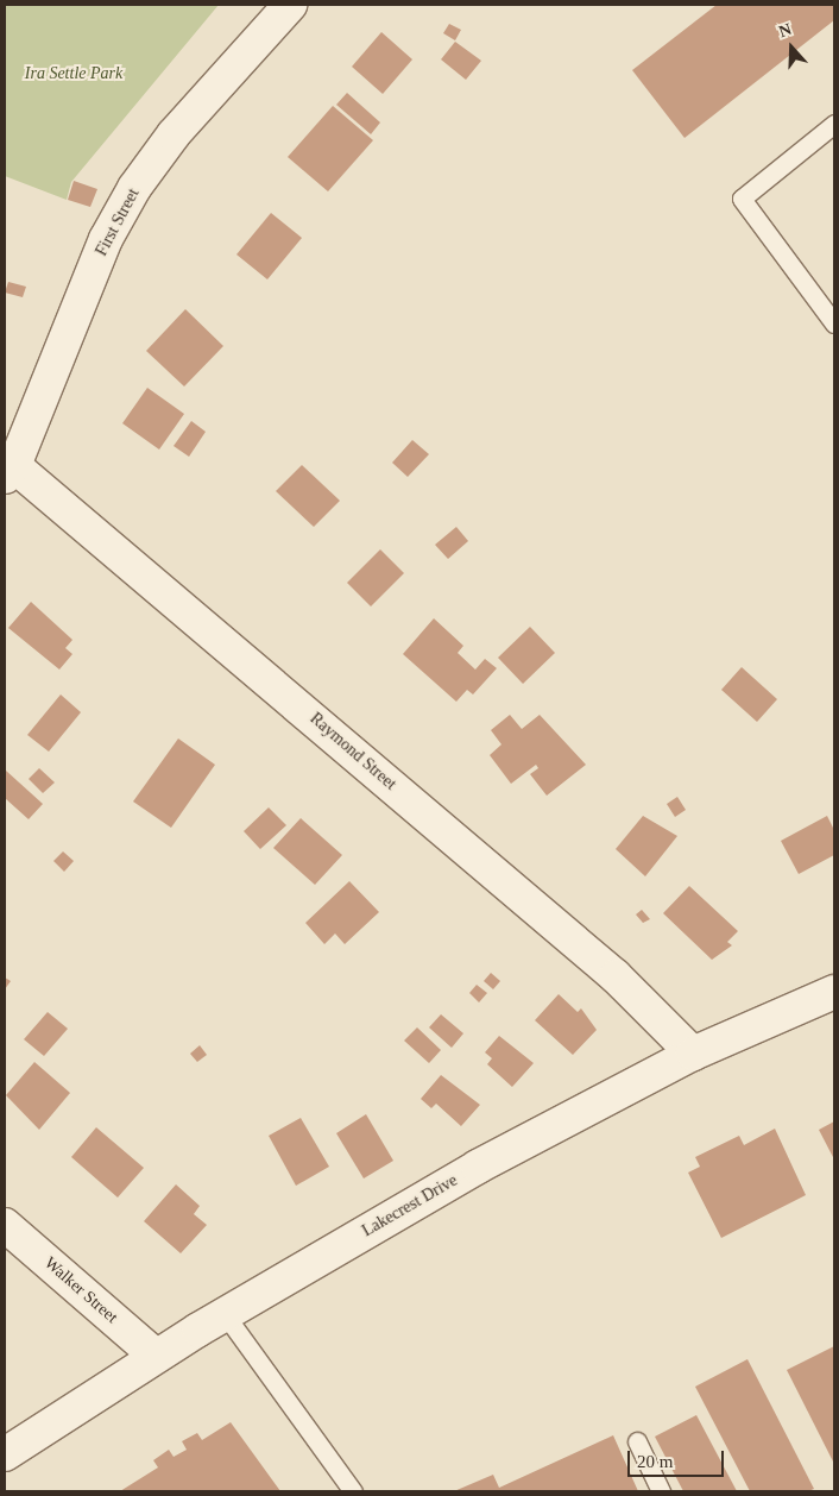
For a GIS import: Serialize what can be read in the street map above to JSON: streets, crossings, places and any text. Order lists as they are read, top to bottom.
{
  "streets": {
    "street": [
      "First Street",
      "Raymond Street",
      "Lakecrest Drive",
      "Walker Street"
    ]
  },
  "crossings": [
    ["First Street", "Raymond Street"],
    ["Raymond Street", "Lakecrest Drive"],
    ["Lakecrest Drive", "Walker Street"]
  ],
  "parks": ["Ira Settle Park"],
  "scale_bar": "20 m",
  "north": "top"
}
